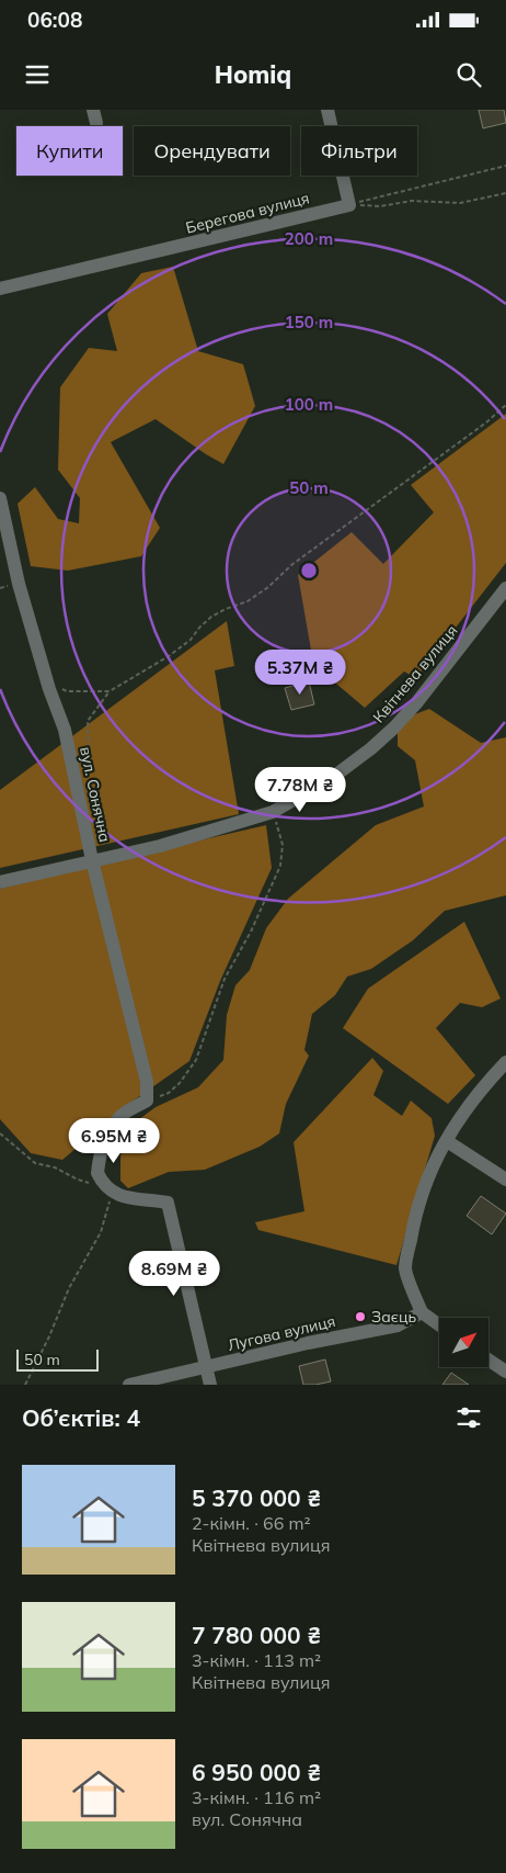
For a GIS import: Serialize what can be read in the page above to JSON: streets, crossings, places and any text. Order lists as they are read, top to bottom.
{
  "streets": {
    "street": [
      "Берегова вулиця",
      "Квітнева вулиця",
      "вул. Сонячна",
      "Лугова вулиця"
    ]
  },
  "crossings": [
    ["Квітнева вулиця", "вул. Сонячна"]
  ],
  "places": ["Заєць"],
  "scale_bar": "50 m",
  "north": "top right",
  "page": {
    "status": "06:08",
    "header": "Homiq",
    "chip": ["Купити", "Орендувати", "Фільтри"],
    "price": [
      "5.37M ₴",
      "7.78M ₴",
      "6.95M ₴",
      "8.69M ₴"
    ],
    "scale": "50 m",
    "heading": "Об’єктів: 4",
    "list": [
      {
        "name": "5 370 000 ₴",
        "note": "2-кімн. · 66 m² · Квітнева вулиця"
      },
      {
        "name": "7 780 000 ₴",
        "note": "3-кімн. · 113 m² · Квітнева вулиця"
      },
      {
        "name": "6 950 000 ₴",
        "note": "3-кімн. · 116 m² · вул. Сонячна"
      }
    ]
  },
  "rings": [
    "200 m",
    "150 m",
    "100 m",
    "50 m"
  ]
}
